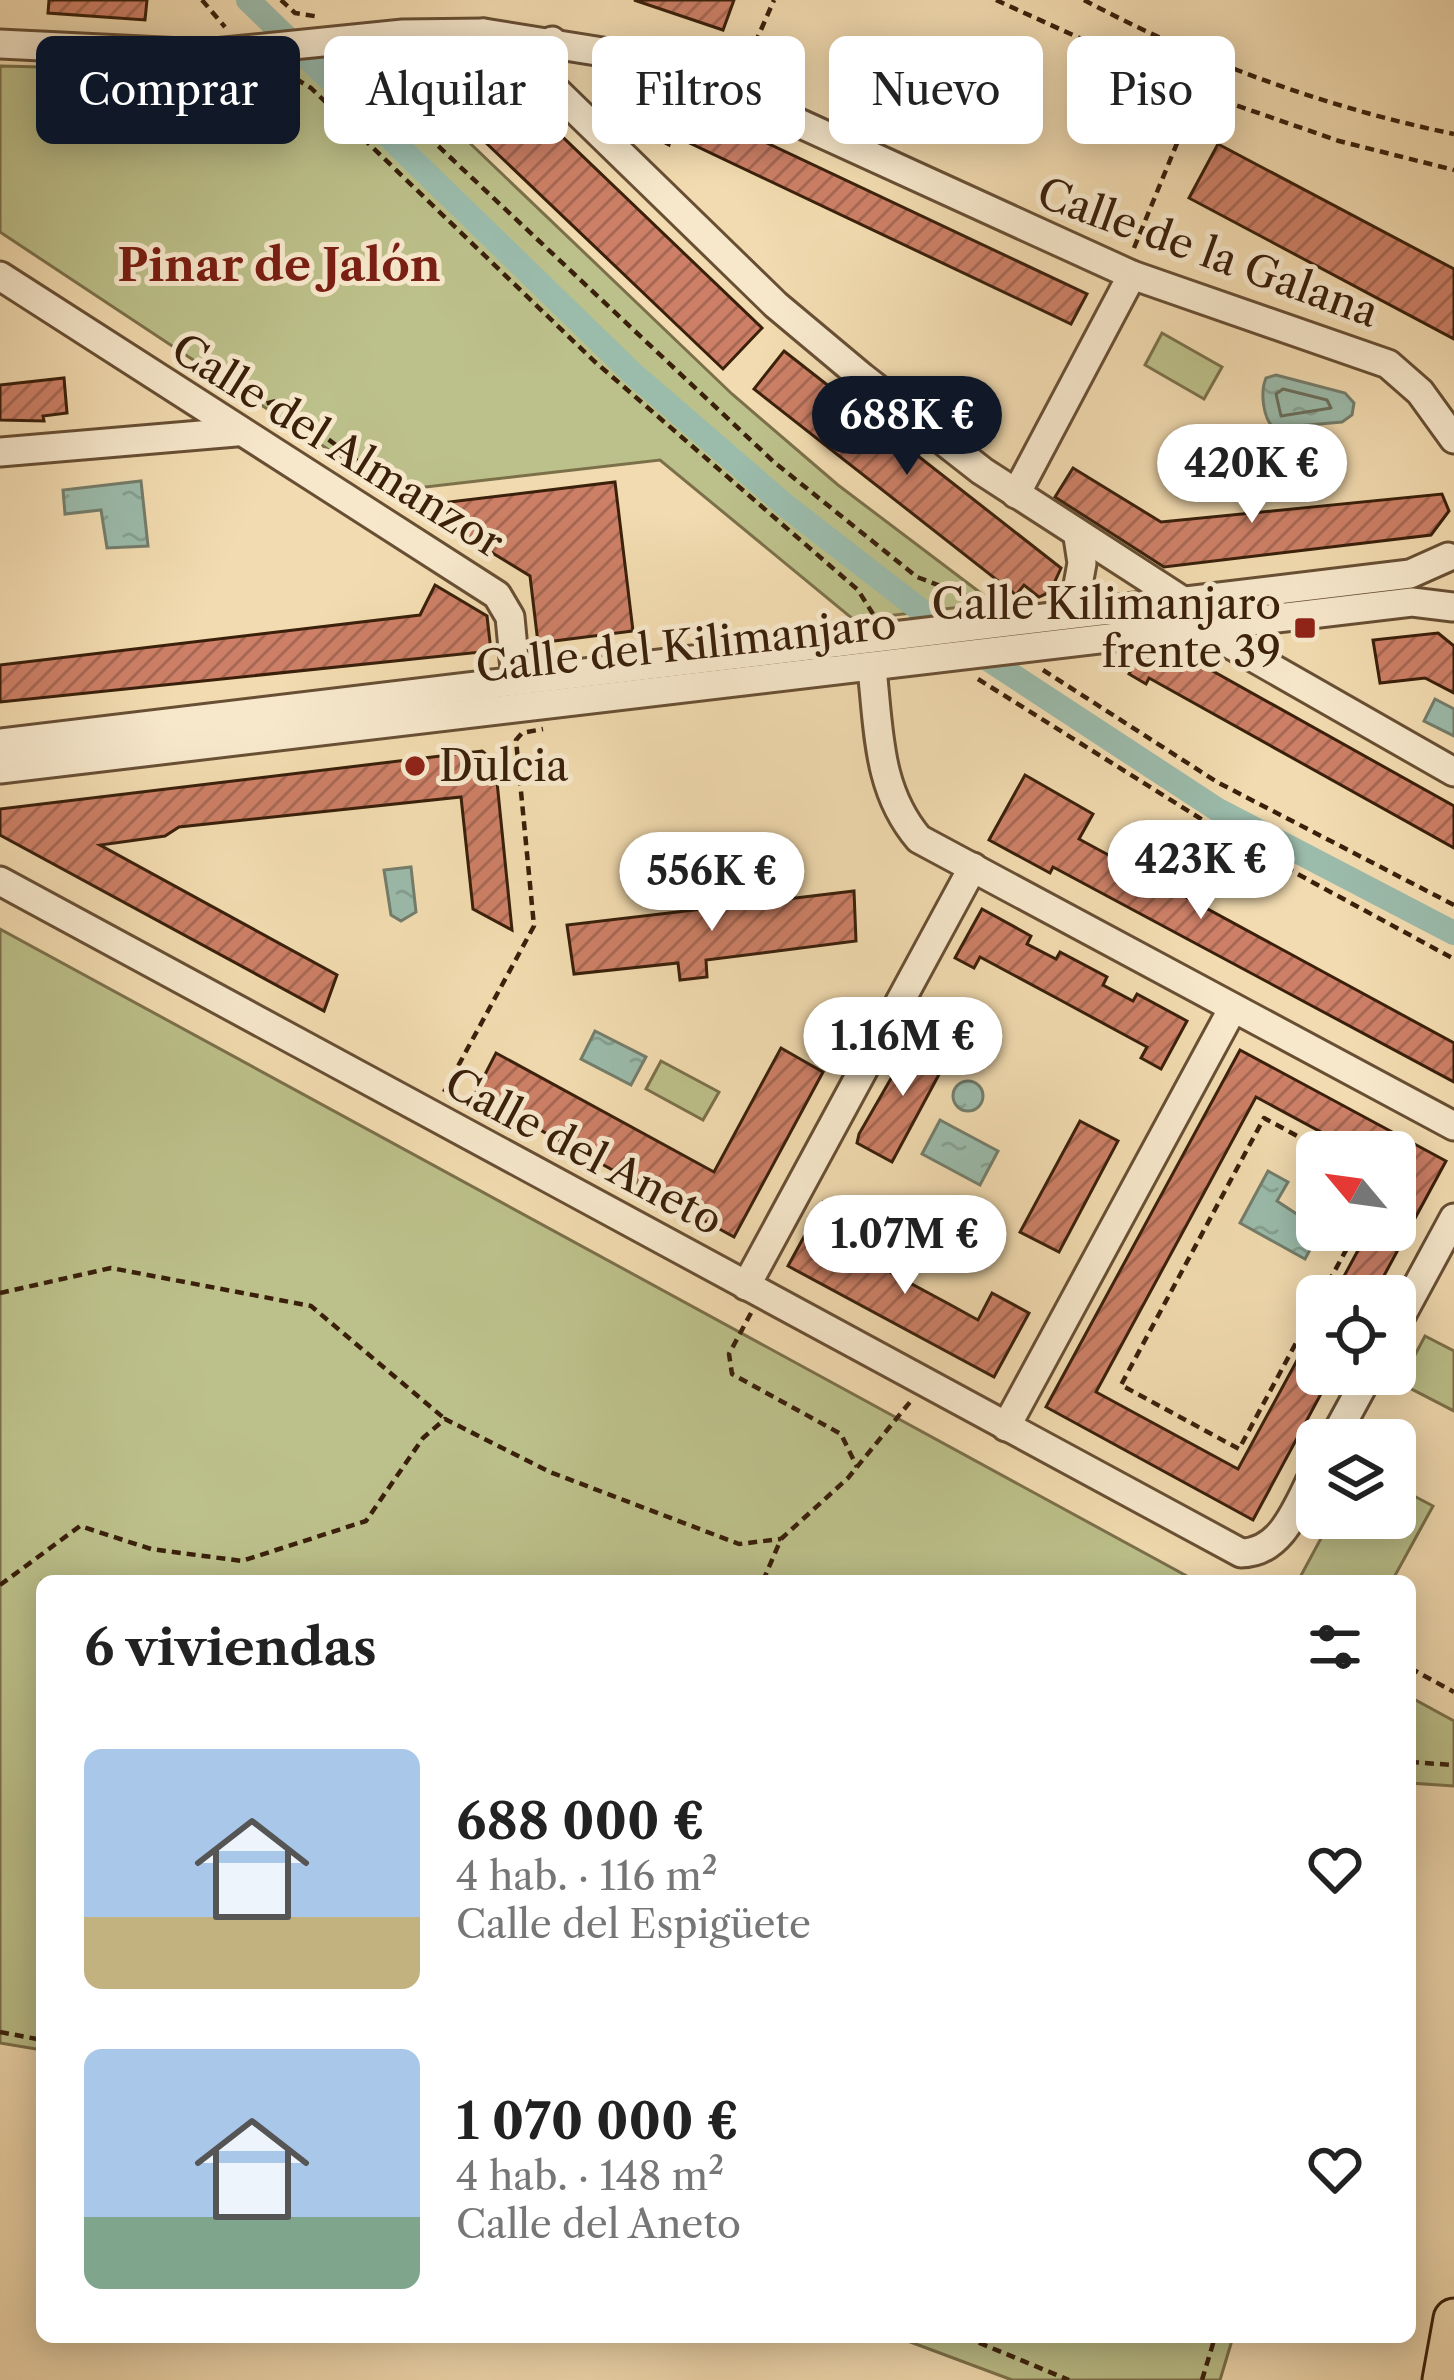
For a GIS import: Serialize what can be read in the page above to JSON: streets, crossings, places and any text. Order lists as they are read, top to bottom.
{
  "streets": {
    "street": [
      "Calle de la Galana",
      "Calle del Almanzor",
      "Calle del Kilimanjaro",
      "Calle del Aneto"
    ]
  },
  "crossings": [
    ["Calle del Almanzor", "Calle del Kilimanjaro"]
  ],
  "districts": ["Pinar de Jalón"],
  "places": {
    "transit": ["Calle Kilimanjaro frente 39"],
    "other": ["Dulcia"]
  },
  "north": "top left",
  "page": {
    "chip": [
      "Comprar",
      "Alquilar",
      "Filtros",
      "Nuevo",
      "Piso"
    ],
    "price": [
      "688K €",
      "420K €",
      "423K €",
      "556K €",
      "1.16M €",
      "1.07M €"
    ],
    "heading": "6 viviendas",
    "list": [
      {
        "name": "688 000 €",
        "note": "4 hab. · 116 m² · Calle del Espigüete"
      },
      {
        "name": "1 070 000 €",
        "note": "4 hab. · 148 m² · Calle del Aneto"
      }
    ]
  }
}
